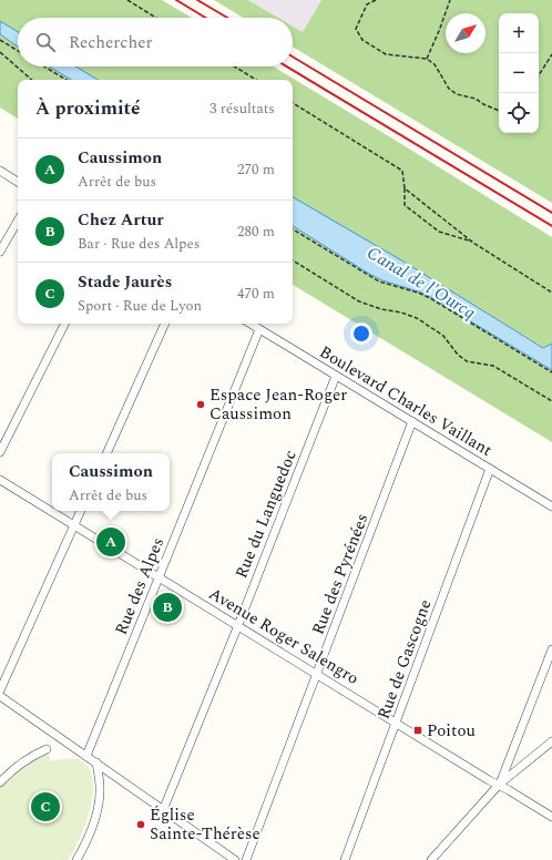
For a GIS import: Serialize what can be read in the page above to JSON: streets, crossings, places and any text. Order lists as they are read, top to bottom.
{
  "streets": {
    "street": [
      "Boulevard Charles Vaillant",
      "Rue du Languedoc",
      "Rue des Pyrénées",
      "Rue des Alpes",
      "Avenue Roger Salengro",
      "Rue de Gascogne"
    ]
  },
  "crossings": [
    ["Boulevard Charles Vaillant", "Rue du Languedoc"],
    ["Boulevard Charles Vaillant", "Rue des Pyrénées"],
    ["Boulevard Charles Vaillant", "Rue des Alpes"],
    ["Boulevard Charles Vaillant", "Rue de Gascogne"],
    ["Rue du Languedoc", "Avenue Roger Salengro"],
    ["Rue des Pyrénées", "Avenue Roger Salengro"],
    ["Rue des Alpes", "Avenue Roger Salengro"],
    ["Avenue Roger Salengro", "Rue de Gascogne"]
  ],
  "water": ["Canal de l'Ourcq"],
  "places": {
    "other": ["Espace Jean-Roger Caussimon", "Église Sainte-Thérèse"],
    "transit": ["Poitou"]
  },
  "north": "top right",
  "page": {
    "map_buttons": ["+", "−"],
    "search": "Rechercher",
    "heading": ["À proximité", "3 résultats"],
    "list": [
      {
        "mark": "A",
        "name": "Caussimon",
        "note": "Arrêt de bus",
        "value": "270 m"
      },
      {
        "mark": "B",
        "name": "Chez Artur",
        "note": "Bar · Rue des Alpes",
        "value": "280 m"
      },
      {
        "mark": "C",
        "name": "Stade Jaurès",
        "note": "Sport · Rue de Lyon",
        "value": "470 m"
      }
    ],
    "popup": ["Caussimon", "Arrêt de bus"],
    "pins": ["A", "B", "C"]
  }
}
